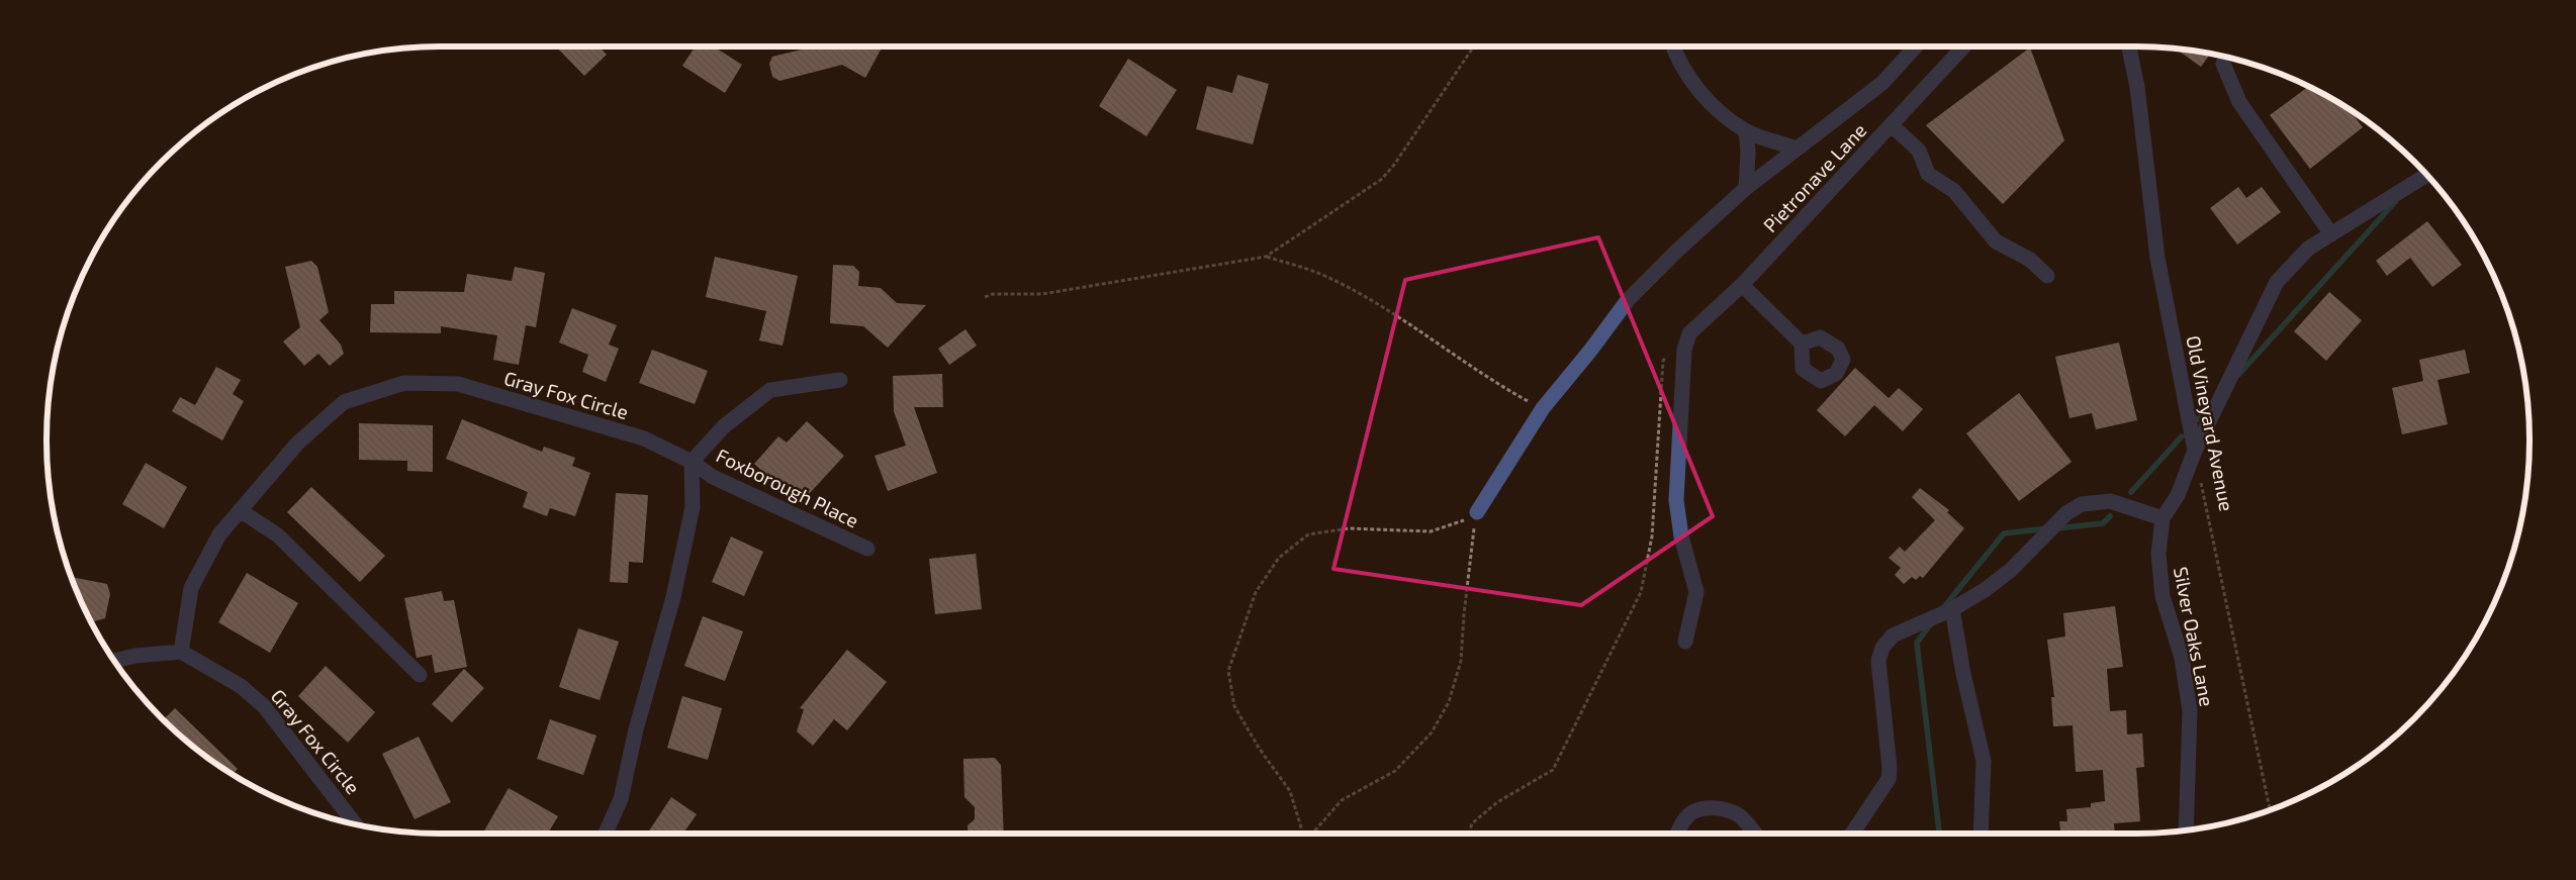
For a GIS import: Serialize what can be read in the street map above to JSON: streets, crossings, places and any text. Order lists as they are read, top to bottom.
{
  "streets": {
    "street": [
      "Pietronave Lane",
      "Gray Fox Circle",
      "Old Vineyard Avenue",
      "Foxborough Place",
      "Silver Oaks Lane"
    ]
  },
  "crossings": [
    ["Gray Fox Circle", "Foxborough Place"],
    ["Old Vineyard Avenue", "Silver Oaks Lane"]
  ]
}
